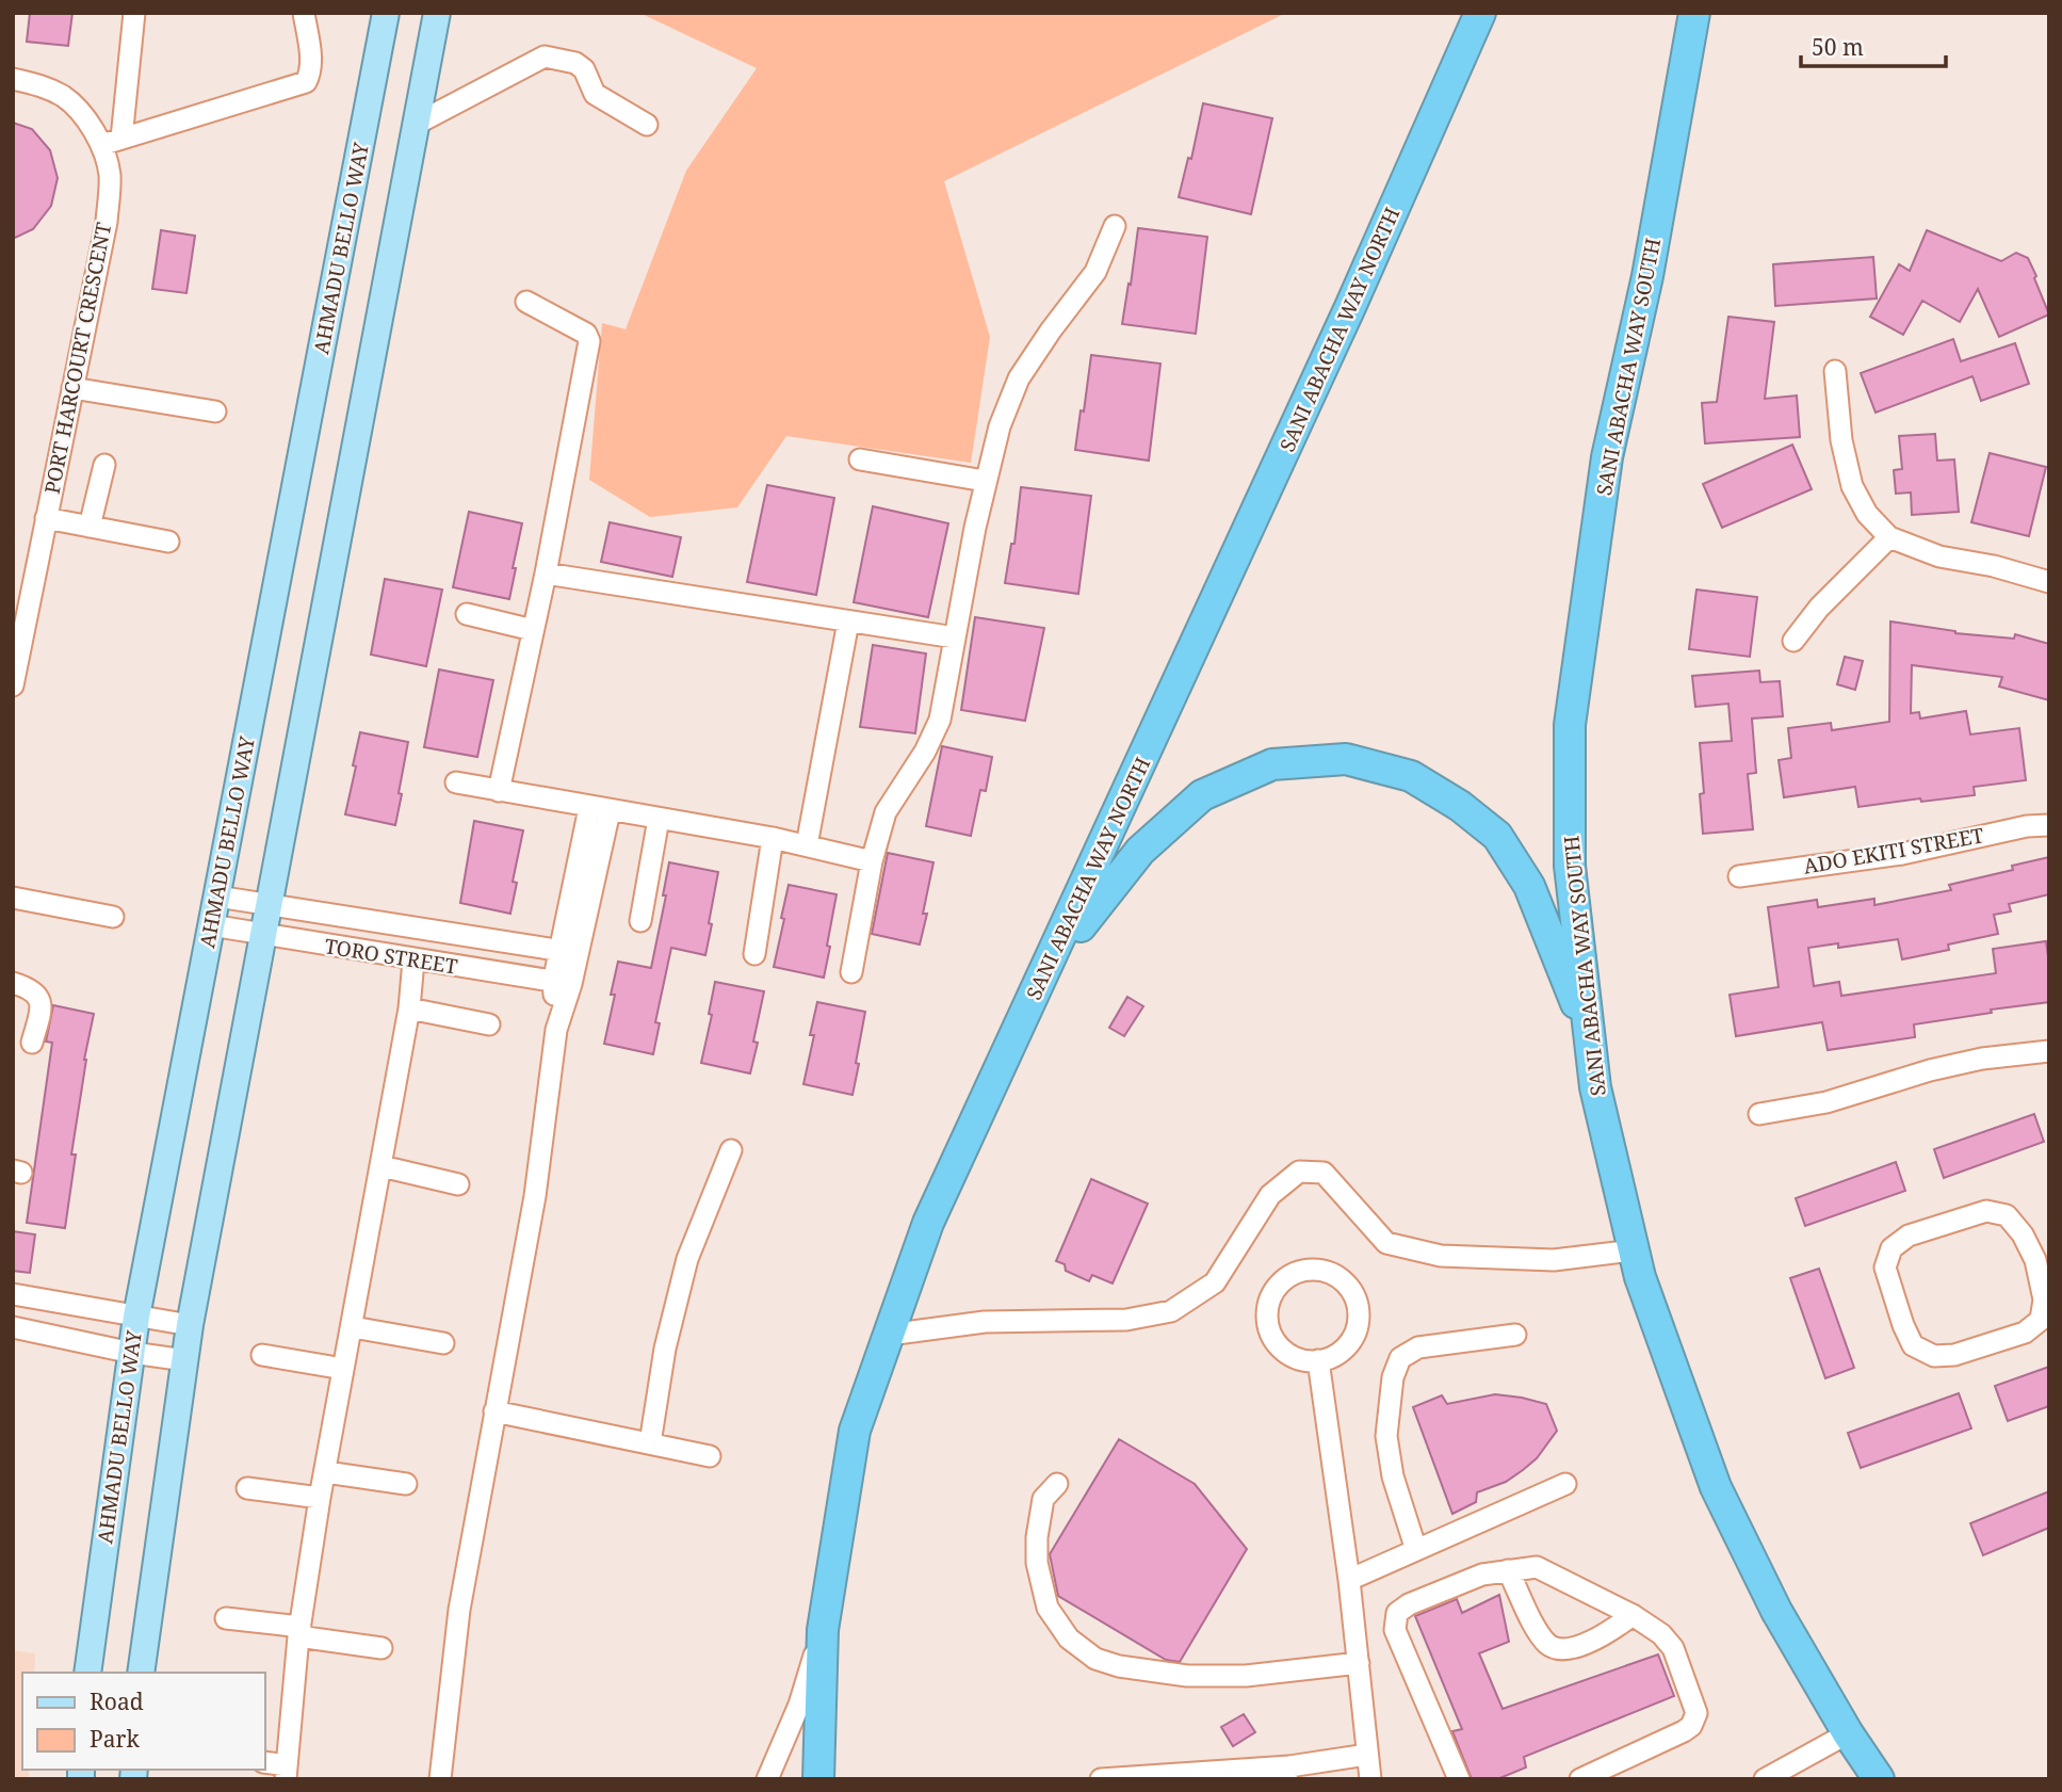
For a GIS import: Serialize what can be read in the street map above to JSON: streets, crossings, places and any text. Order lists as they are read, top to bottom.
{
  "streets": {
    "highway": ["SANI ABACHA WAY NORTH", "SANI ABACHA WAY SOUTH"],
    "main road": ["AHMADU BELLO WAY"],
    "street": ["PORT HARCOURT CRESCENT", "ADO EKITI STREET", "TORO STREET"]
  },
  "crossings": [
    ["AHMADU BELLO WAY", "TORO STREET"]
  ],
  "legend": ["Road", "Park"],
  "scale_bar": "50 m"
}
